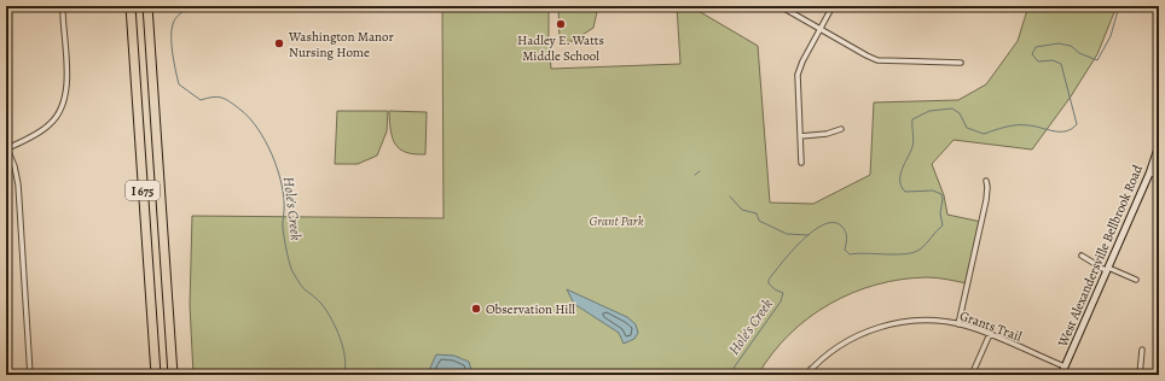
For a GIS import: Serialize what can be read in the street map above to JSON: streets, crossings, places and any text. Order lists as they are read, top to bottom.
{
  "streets": {
    "highway": ["I 675"],
    "main road": ["West Alexandersville Bellbrook Road"],
    "street": ["Grants Trail"]
  },
  "crossings": [
    ["West Alexandersville Bellbrook Road", "Grants Trail"]
  ],
  "water": ["Hole's Creek"],
  "parks": ["Grant Park"],
  "places": ["Hadley E. Watts Middle School", "Washington Manor Nursing Home", "Observation Hill"]
}
